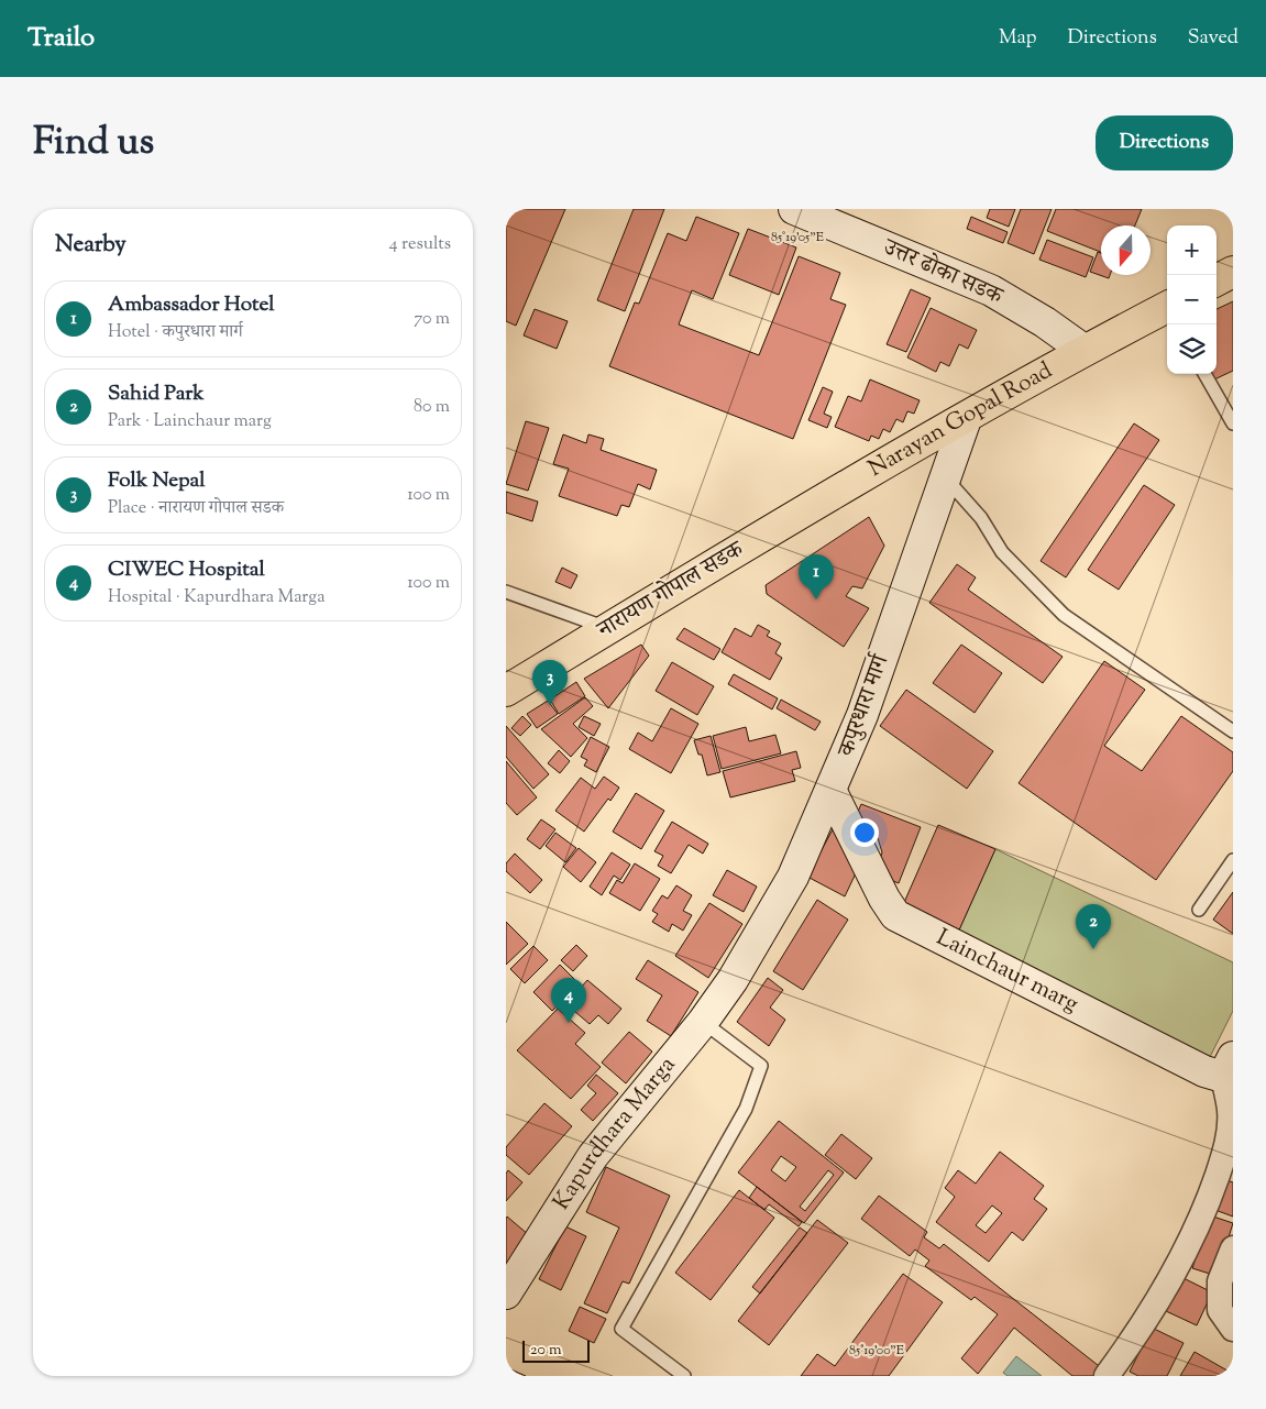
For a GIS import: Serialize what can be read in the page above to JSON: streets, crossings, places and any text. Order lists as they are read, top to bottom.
{
  "streets": {
    "main road": ["Narayan Gopal Road", "नारायण गोपाल सडक"],
    "street": [
      "उत्तर ढोका सडक",
      "कपुरधारा मार्ग",
      "Lainchaur marg",
      "Kapurdhara Marga"
    ]
  },
  "crossings": [
    ["उत्तर ढोका सडक", "Narayan Gopal Road"],
    ["Narayan Gopal Road", "नारायण गोपाल सडक"],
    ["Narayan Gopal Road", "कपुरधारा मार्ग"],
    ["कपुरधारा मार्ग", "Lainchaur marg"],
    ["कपुरधारा मार्ग", "Kapurdhara Marga"]
  ],
  "scale_bar": "20 m",
  "north": "bottom",
  "page": {
    "header": "Trailo",
    "nav": ["Map", "Directions", "Saved"],
    "title": "Find us",
    "buttons": "Directions",
    "heading": ["Nearby", "4 results"],
    "map_buttons": ["+", "−"],
    "list": [
      {
        "mark": "1",
        "name": "Ambassador Hotel",
        "note": "Hotel · कपुरधारा मार्ग",
        "value": "70 m"
      },
      {
        "mark": "2",
        "name": "Sahid Park",
        "note": "Park · Lainchaur marg",
        "value": "80 m"
      },
      {
        "mark": "3",
        "name": "Folk Nepal",
        "note": "Place · नारायण गोपाल सडक",
        "value": "100 m"
      },
      {
        "mark": "4",
        "name": "CIWEC Hospital",
        "note": "Hospital · Kapurdhara Marga",
        "value": "100 m"
      }
    ],
    "pins": [
      "1",
      "3",
      "2",
      "4"
    ],
    "scale": "20 m"
  },
  "coordinates": ["85°19'05\"E", "85°19'00\"E"]
}
